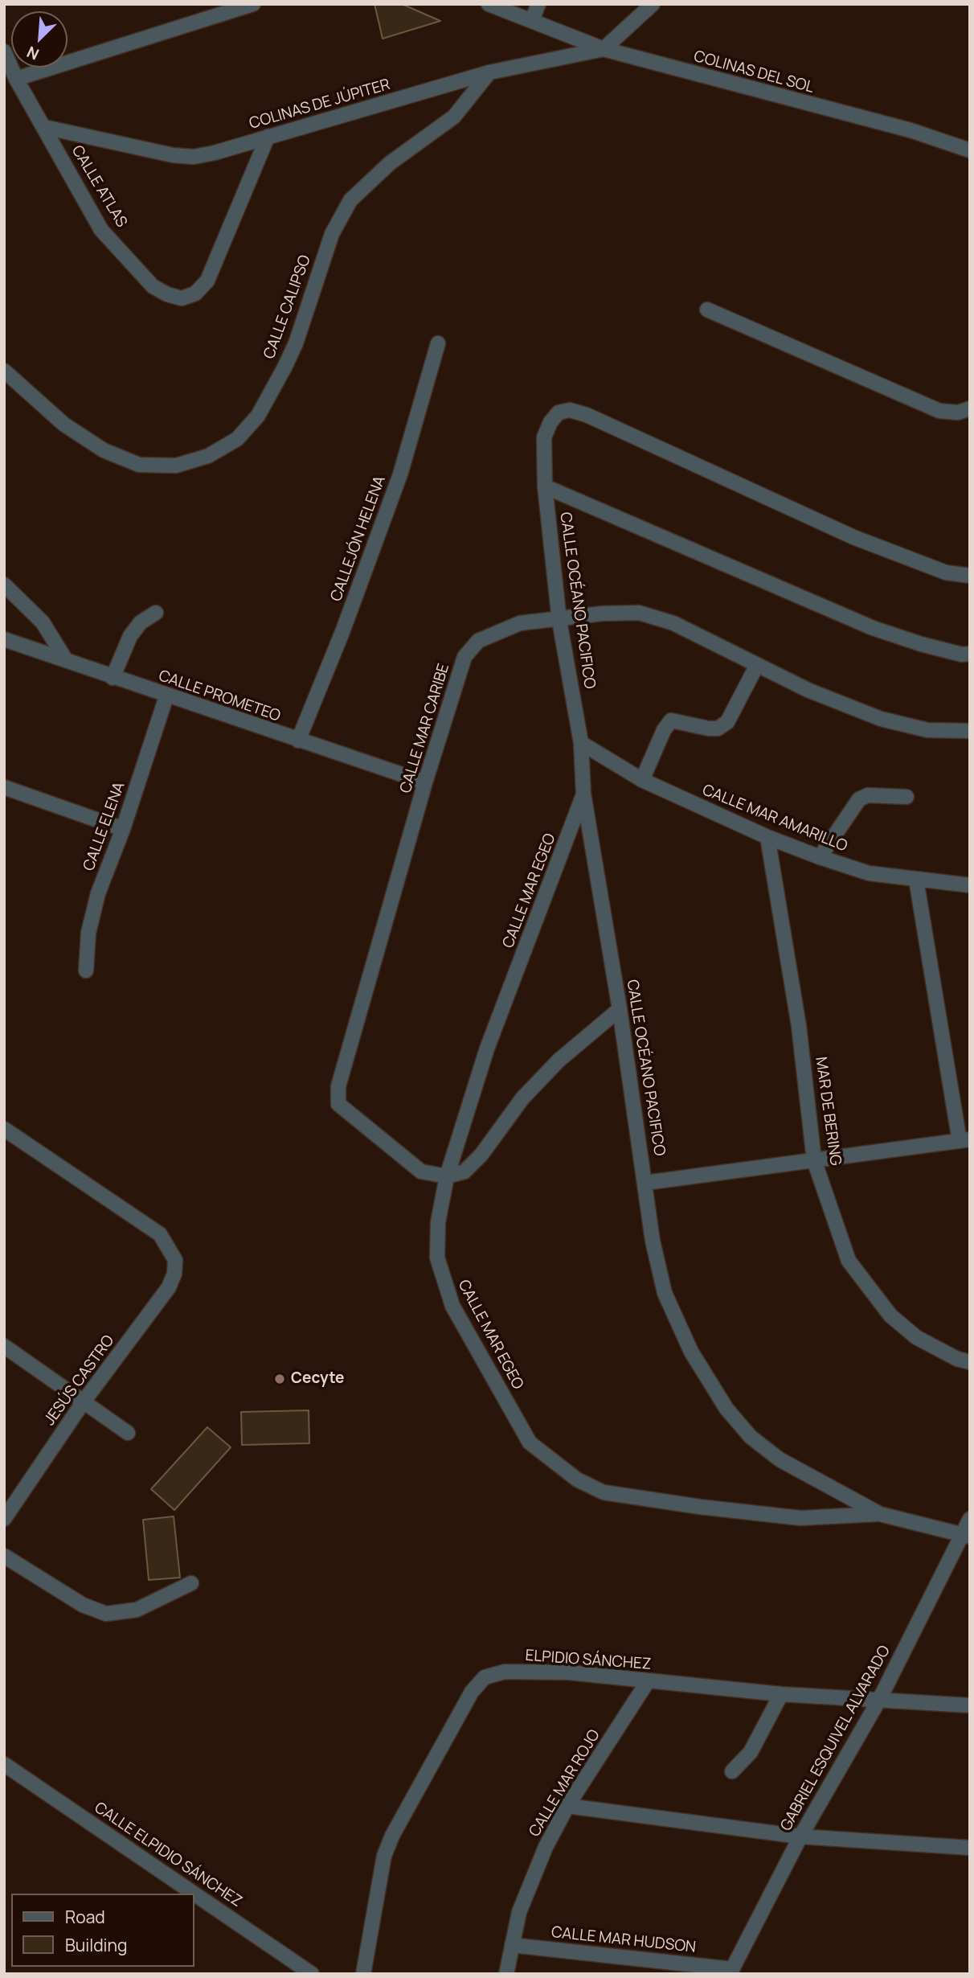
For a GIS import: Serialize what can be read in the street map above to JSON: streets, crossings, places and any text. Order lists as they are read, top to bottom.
{
  "streets": {
    "street": [
      "COLINAS DEL SOL",
      "COLINAS DE JÚPITER",
      "CALLE ATLAS",
      "CALLE CALIPSO",
      "CALLEJÓN HELENA",
      "CALLE OCÉANO PACIFICO",
      "CALLE PROMETEO",
      "CALLE MAR CARIBE",
      "CALLE MAR AMARILLO",
      "CALLE ELENA",
      "CALLE MAR EGEO",
      "MAR DE BERING",
      "JESÚS CASTRO",
      "ELPIDIO SÁNCHEZ",
      "GABRIEL ESQUIVEL ALVARADO",
      "CALLE MAR ROJO",
      "CALLE ELPIDIO SÁNCHEZ",
      "CALLE MAR HUDSON"
    ]
  },
  "crossings": [
    ["COLINAS DEL SOL", "COLINAS DE JÚPITER"],
    ["COLINAS DE JÚPITER", "CALLE ATLAS"],
    ["COLINAS DE JÚPITER", "CALLE CALIPSO"],
    ["CALLEJÓN HELENA", "CALLE PROMETEO"],
    ["CALLE OCÉANO PACIFICO", "CALLE MAR CARIBE"],
    ["CALLE OCÉANO PACIFICO", "CALLE MAR AMARILLO"],
    ["CALLE OCÉANO PACIFICO", "CALLE MAR EGEO"],
    ["CALLE OCÉANO PACIFICO", "GABRIEL ESQUIVEL ALVARADO"],
    ["CALLE PROMETEO", "CALLE MAR CARIBE"],
    ["CALLE PROMETEO", "CALLE ELENA"],
    ["CALLE MAR CARIBE", "CALLE MAR EGEO"],
    ["CALLE MAR AMARILLO", "MAR DE BERING"],
    ["ELPIDIO SÁNCHEZ", "GABRIEL ESQUIVEL ALVARADO"],
    ["ELPIDIO SÁNCHEZ", "CALLE MAR ROJO"],
    ["GABRIEL ESQUIVEL ALVARADO", "CALLE MAR HUDSON"],
    ["CALLE MAR ROJO", "CALLE MAR HUDSON"]
  ],
  "places": ["Cecyte"],
  "legend": ["Road", "Building"],
  "north": "bottom left"
}
